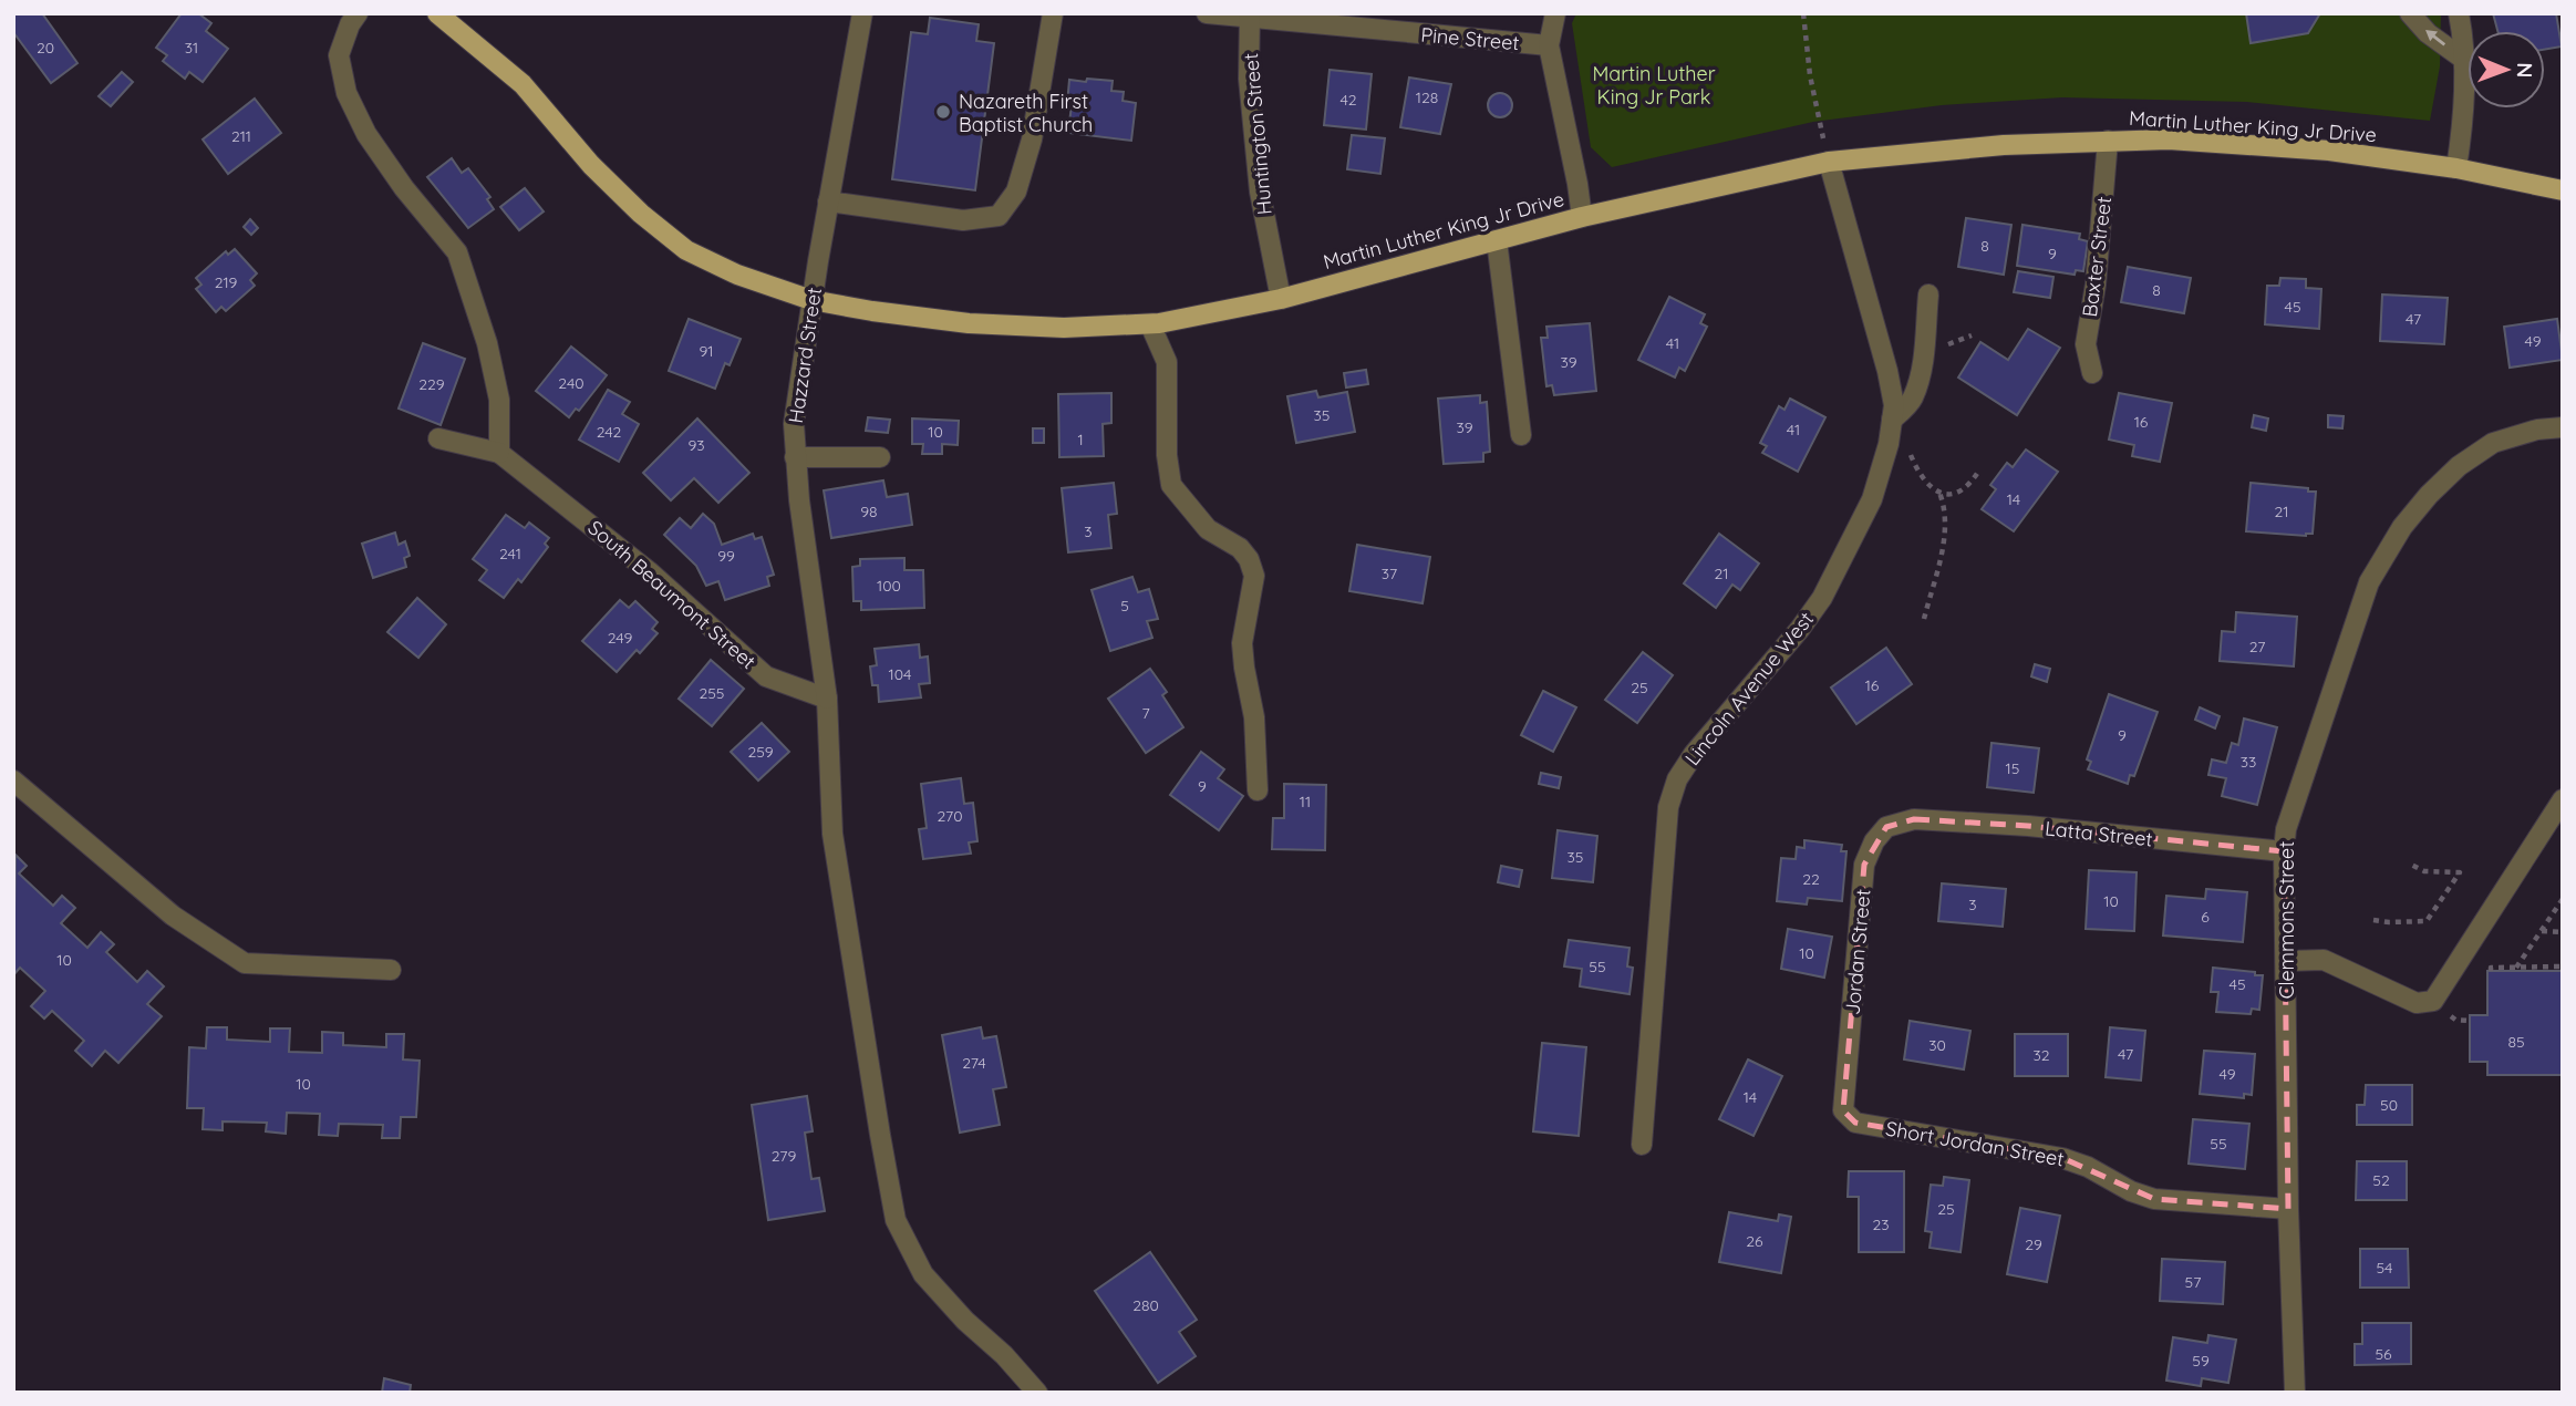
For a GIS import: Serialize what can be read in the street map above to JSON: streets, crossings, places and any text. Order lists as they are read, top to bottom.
{
  "streets": {
    "main road": ["Martin Luther King Jr Drive"],
    "street": [
      "Pine Street",
      "Huntington Street",
      "Baxter Street",
      "Hazzard Street",
      "South Beaumont Street",
      "Lincoln Avenue West",
      "Latta Street",
      "Clemmons Street",
      "Jordan Street",
      "Short Jordan Street"
    ]
  },
  "crossings": [
    ["Pine Street", "Huntington Street"],
    ["Martin Luther King Jr Drive", "Huntington Street"],
    ["Martin Luther King Jr Drive", "Baxter Street"],
    ["Martin Luther King Jr Drive", "Hazzard Street"],
    ["Martin Luther King Jr Drive", "Lincoln Avenue West"],
    ["Hazzard Street", "South Beaumont Street"],
    ["Latta Street", "Clemmons Street"],
    ["Latta Street", "Jordan Street"],
    ["Clemmons Street", "Short Jordan Street"],
    ["Jordan Street", "Short Jordan Street"]
  ],
  "parks": ["Martin Luther King Jr Park"],
  "places": ["Nazareth First Baptist Church"],
  "house_numbers": [
    "20",
    "31",
    "128",
    "42",
    "211",
    "8",
    "9",
    "219",
    "8",
    "45",
    "47",
    "49",
    "41",
    "91",
    "39",
    "240",
    "229",
    "35",
    "16",
    "39",
    "41",
    "242",
    "10",
    "1",
    "93",
    "14",
    "98",
    "21",
    "3",
    "241",
    "99",
    "37",
    "21",
    "100",
    "5",
    "249",
    "27",
    "104",
    "16",
    "25",
    "255",
    "7",
    "9",
    "259",
    "33",
    "15",
    "9",
    "11",
    "270",
    "35",
    "22",
    "10",
    "3",
    "6",
    "10",
    "10",
    "55",
    "45",
    "85",
    "30",
    "47",
    "32",
    "274",
    "49",
    "10",
    "14",
    "50",
    "55",
    "279",
    "52",
    "25",
    "23",
    "26",
    "29",
    "54",
    "57",
    "280",
    "56",
    "59"
  ],
  "north": "right"
}
